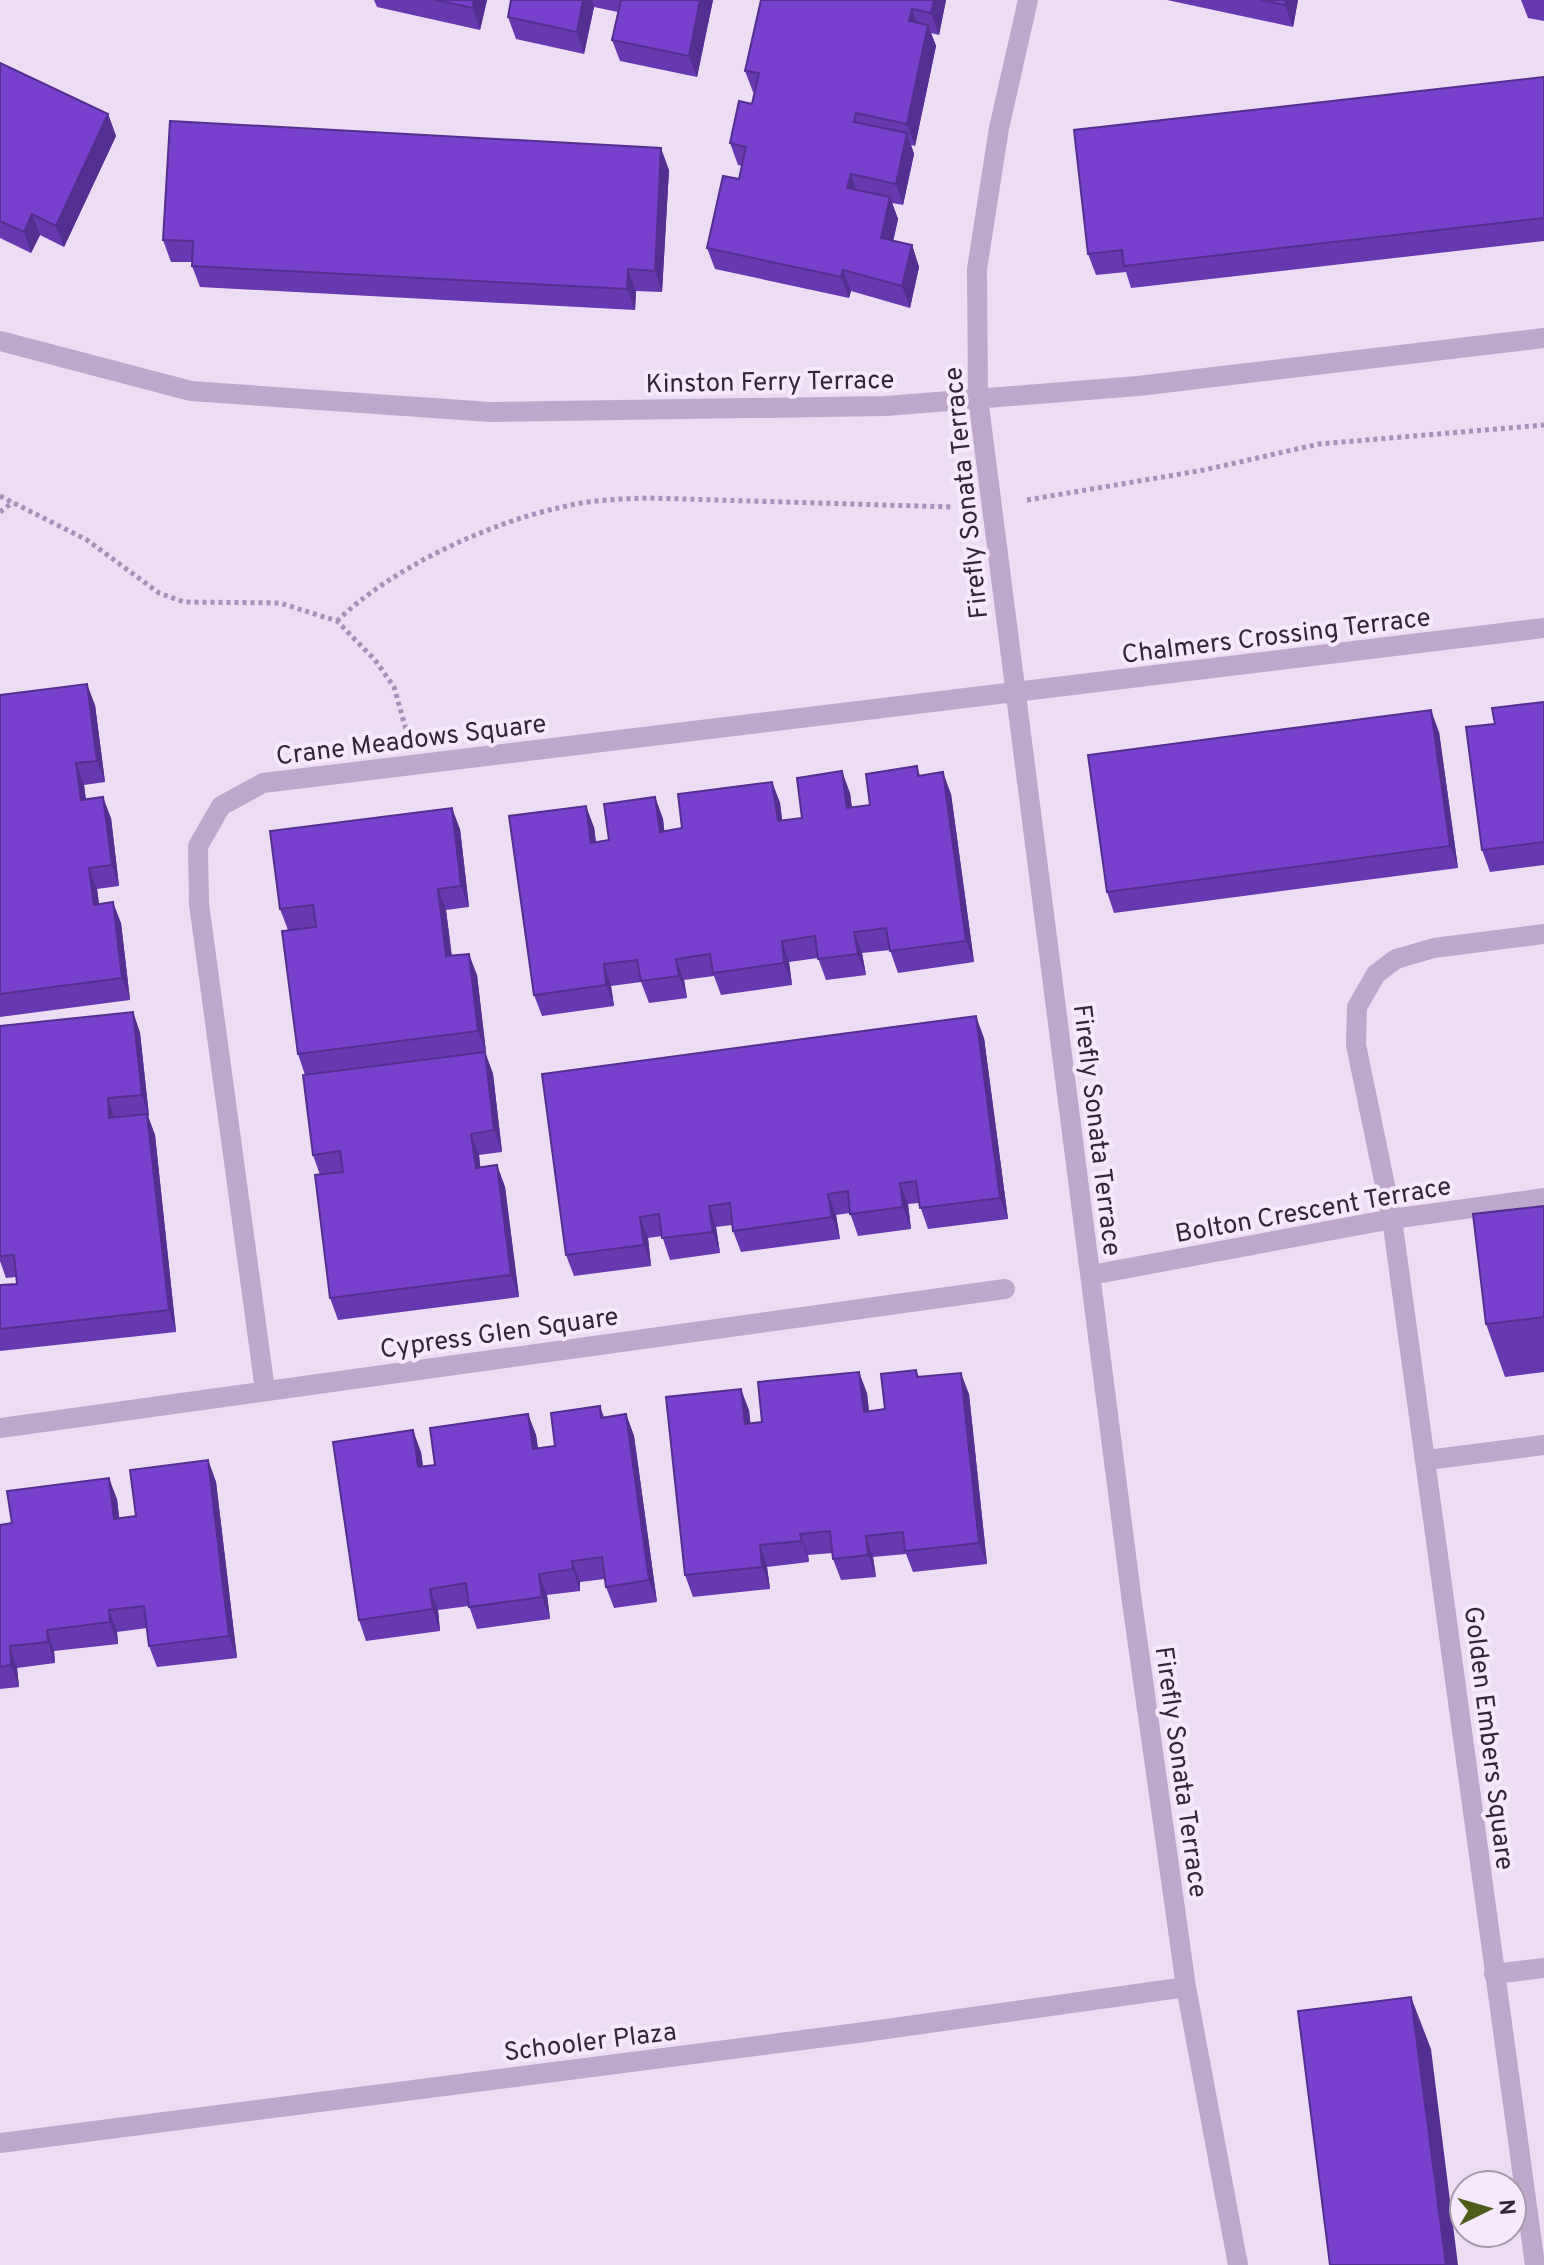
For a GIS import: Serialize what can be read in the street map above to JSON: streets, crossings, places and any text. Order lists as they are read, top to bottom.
{
  "streets": {
    "street": [
      "Kinston Ferry Terrace",
      "Firefly Sonata Terrace",
      "Chalmers Crossing Terrace",
      "Crane Meadows Square",
      "Bolton Crescent Terrace",
      "Cypress Glen Square",
      "Golden Embers Square",
      "Schooler Plaza"
    ]
  },
  "crossings": [
    ["Kinston Ferry Terrace", "Firefly Sonata Terrace"],
    ["Firefly Sonata Terrace", "Chalmers Crossing Terrace"],
    ["Firefly Sonata Terrace", "Crane Meadows Square"],
    ["Firefly Sonata Terrace", "Bolton Crescent Terrace"],
    ["Firefly Sonata Terrace", "Schooler Plaza"],
    ["Chalmers Crossing Terrace", "Crane Meadows Square"],
    ["Crane Meadows Square", "Cypress Glen Square"],
    ["Bolton Crescent Terrace", "Golden Embers Square"]
  ],
  "north": "right"
}
